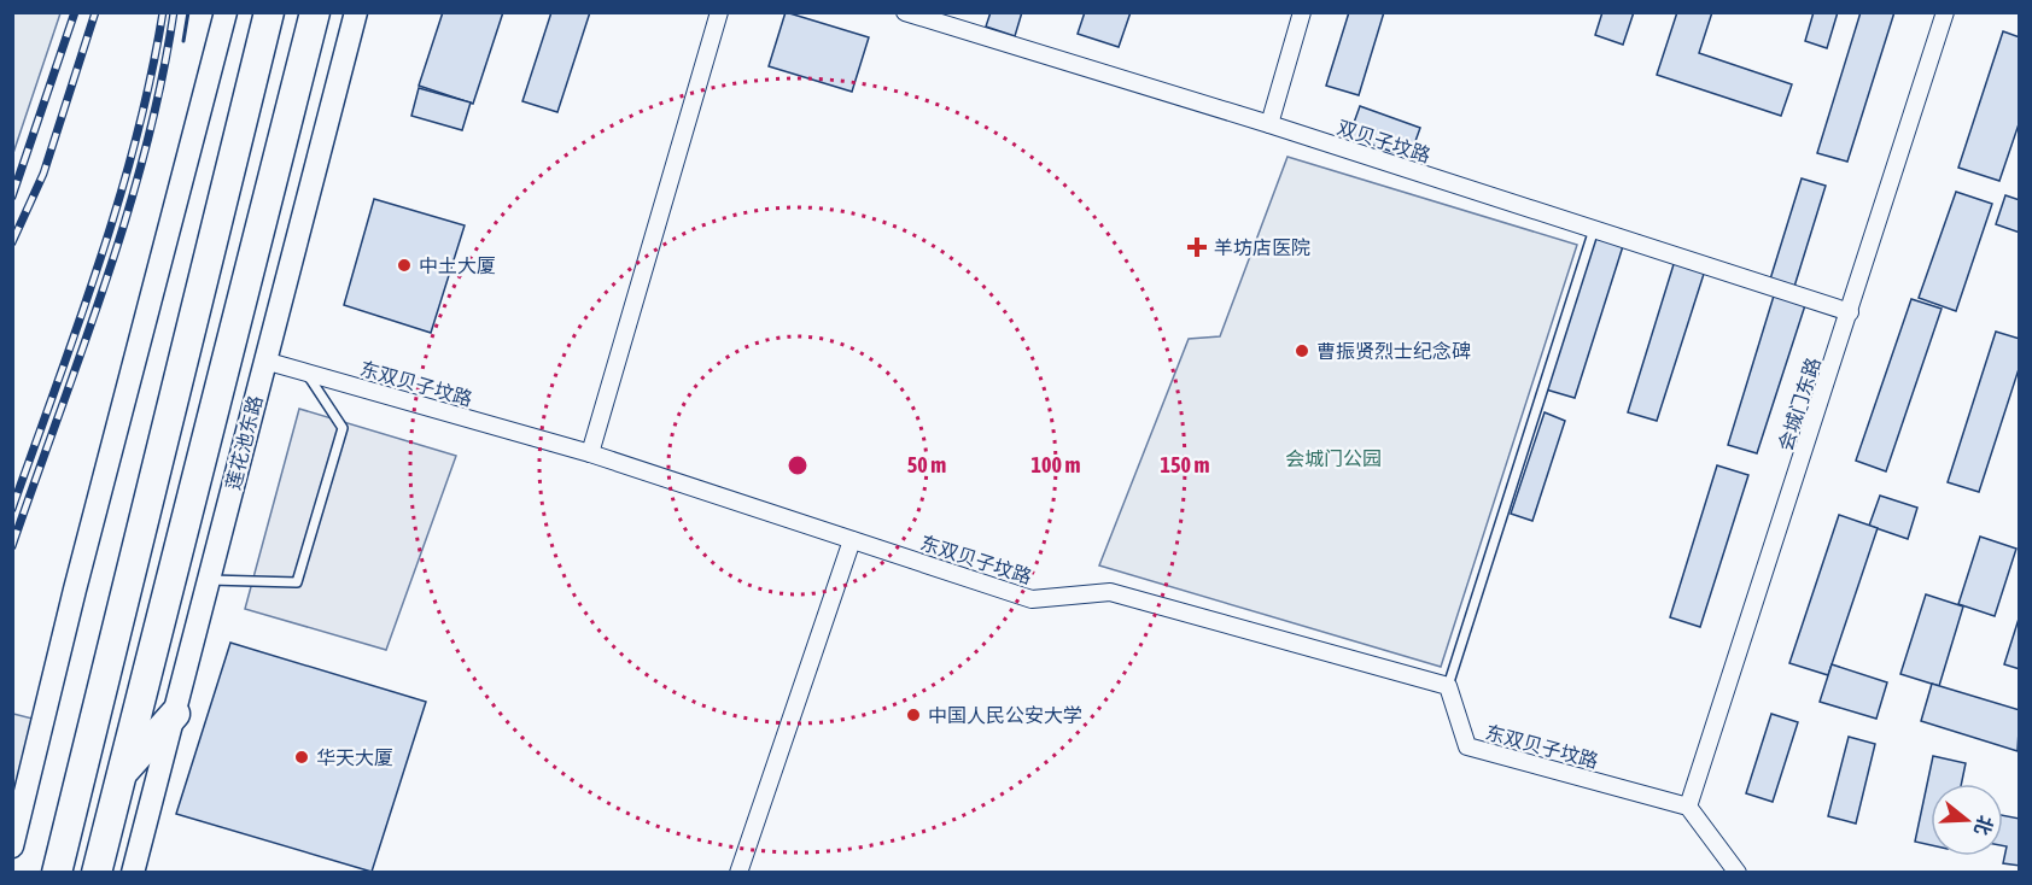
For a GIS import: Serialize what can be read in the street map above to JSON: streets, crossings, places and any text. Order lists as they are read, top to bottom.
{
  "streets": {
    "highway": ["莲花池东路"],
    "street": ["双贝子坟路", "东双贝子坟路", "会城门东路"]
  },
  "crossings": [
    ["双贝子坟路", "会城门东路"],
    ["东双贝子坟路", "会城门东路"],
    ["东双贝子坟路", "莲花池东路"]
  ],
  "parks": ["会城门公园"],
  "places": {
    "health": ["羊坊店医院"],
    "other": [
      "中土大厦",
      "曹振贤烈士纪念碑",
      "中国人民公安大学",
      "华天大厦"
    ]
  },
  "north": "right",
  "rings": ["50 m", "100 m", "150 m"]
}
